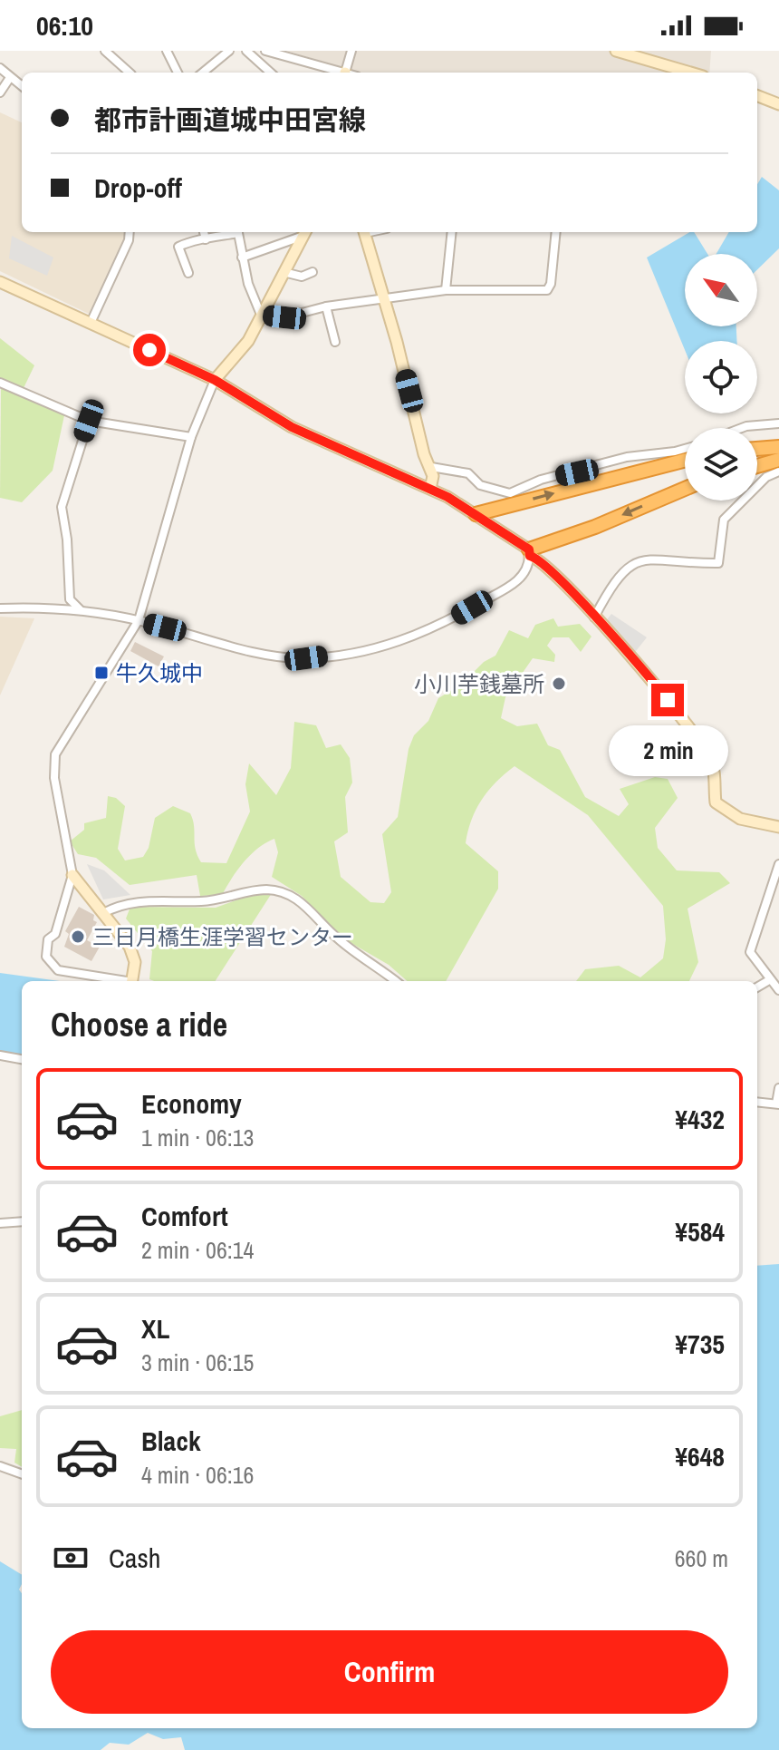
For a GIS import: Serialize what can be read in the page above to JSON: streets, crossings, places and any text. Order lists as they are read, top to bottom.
{
  "places": {
    "transit": ["牛久城中"],
    "other": ["小川芋銭墓所", "三日月橋生涯学習センター"]
  },
  "north": "top left",
  "page": {
    "status": "06:10",
    "banner": ["都市計画道城中田宮線", "Drop-off"],
    "bubble": "2 min",
    "heading": "Choose a ride",
    "list": [
      {
        "name": "Economy",
        "note": "1 min · 06:13",
        "value": "¥432"
      },
      {
        "name": "Comfort",
        "note": "2 min · 06:14",
        "value": "¥584"
      },
      {
        "name": "XL",
        "note": "3 min · 06:15",
        "value": "¥735"
      },
      {
        "name": "Black",
        "note": "4 min · 06:16",
        "value": "¥648"
      }
    ],
    "pay": ["Cash", "660 m"],
    "buttons": "Confirm"
  }
}
